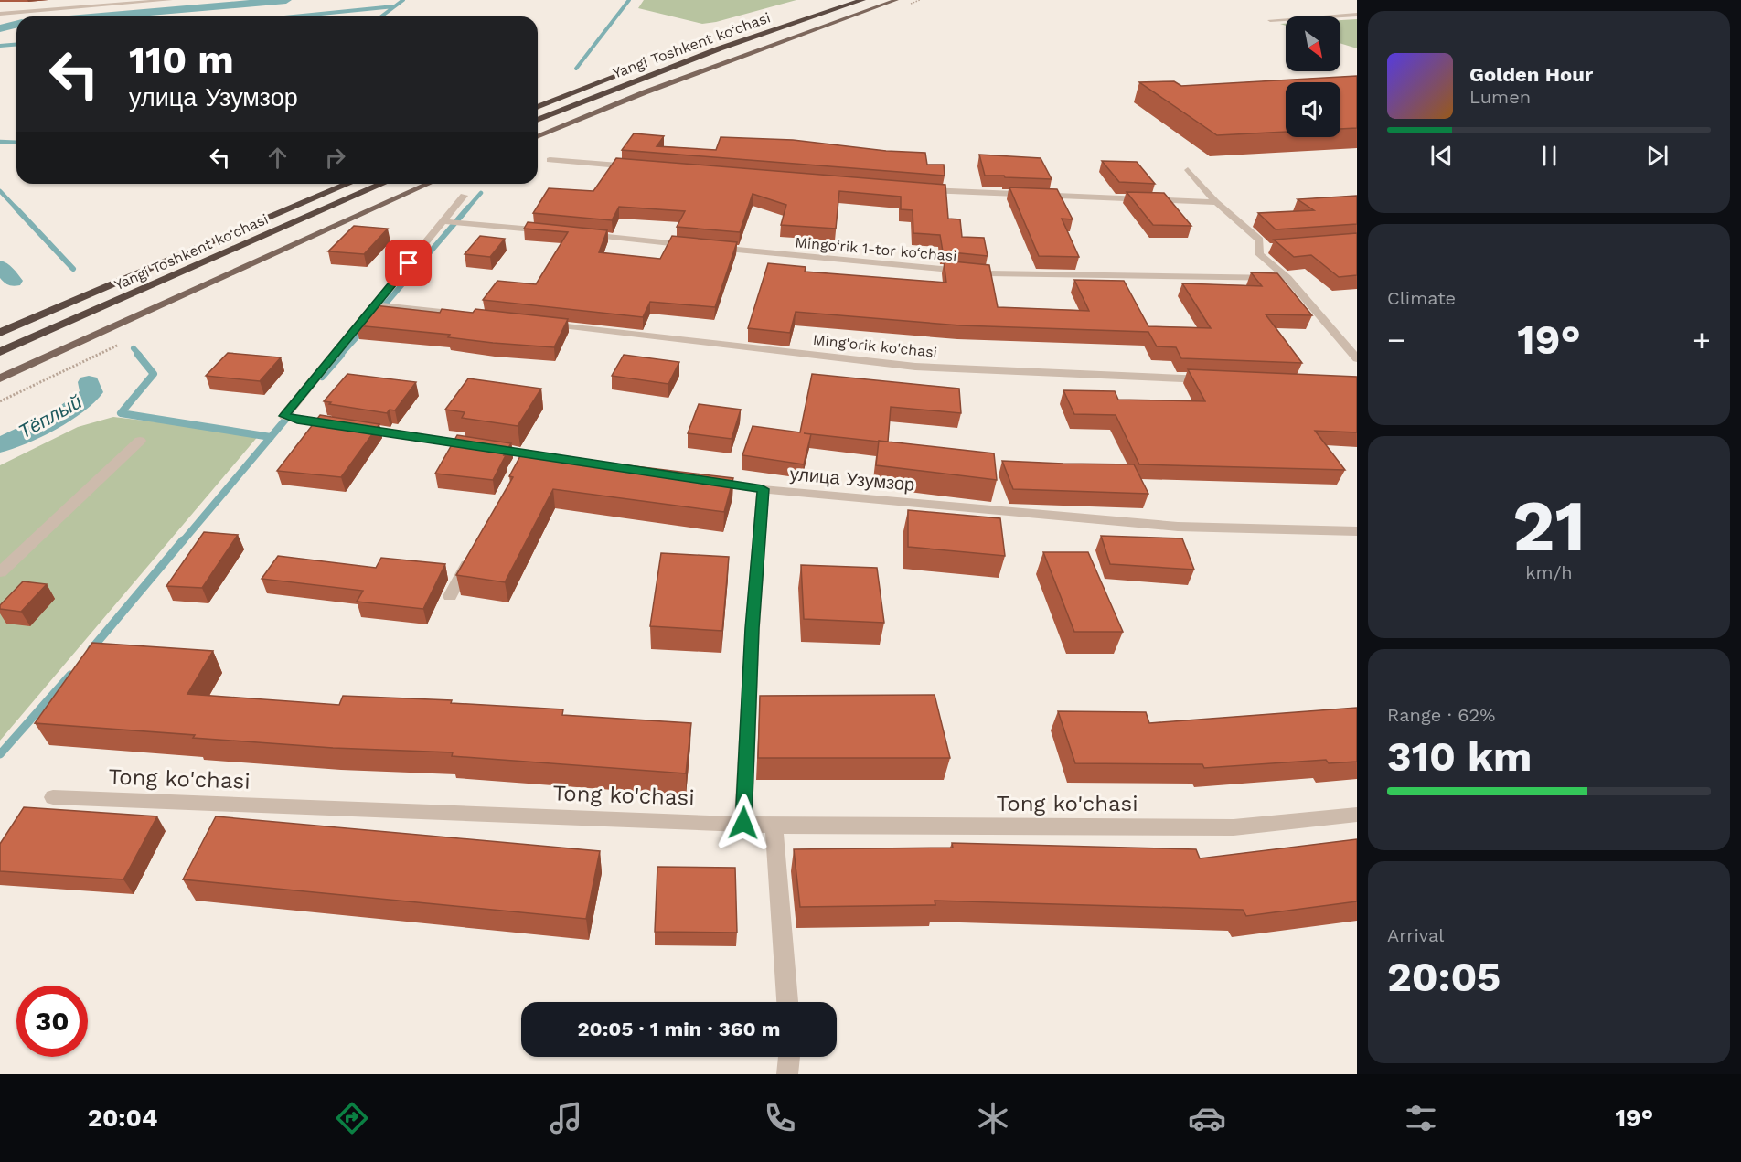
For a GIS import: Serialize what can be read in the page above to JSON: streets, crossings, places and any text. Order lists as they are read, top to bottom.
{
  "streets": {
    "highway": ["Yangi Toshkent ko‘chasi"],
    "street": [
      "Mingo‘rik 1-tor ko‘chasi",
      "Ming'orik ko'chasi",
      "улица Узумзор",
      "Tong ko'chasi"
    ]
  },
  "water": ["Тёплый"],
  "north": "bottom right",
  "page": {
    "turn": ["110 m", "улица Узумзор"],
    "song": ["Golden Hour", "Lumen"],
    "tile": [
      "Climate",
      ["21", "km/h"],
      ["Range · 62%", "310 km"],
      ["Arrival", "20:05"]
    ],
    "heat": ["−", "19°", "+"],
    "limit": "30",
    "trip": "20:05 · 1 min · 360 m",
    "tabs": ["20:04", "19°"]
  }
}
